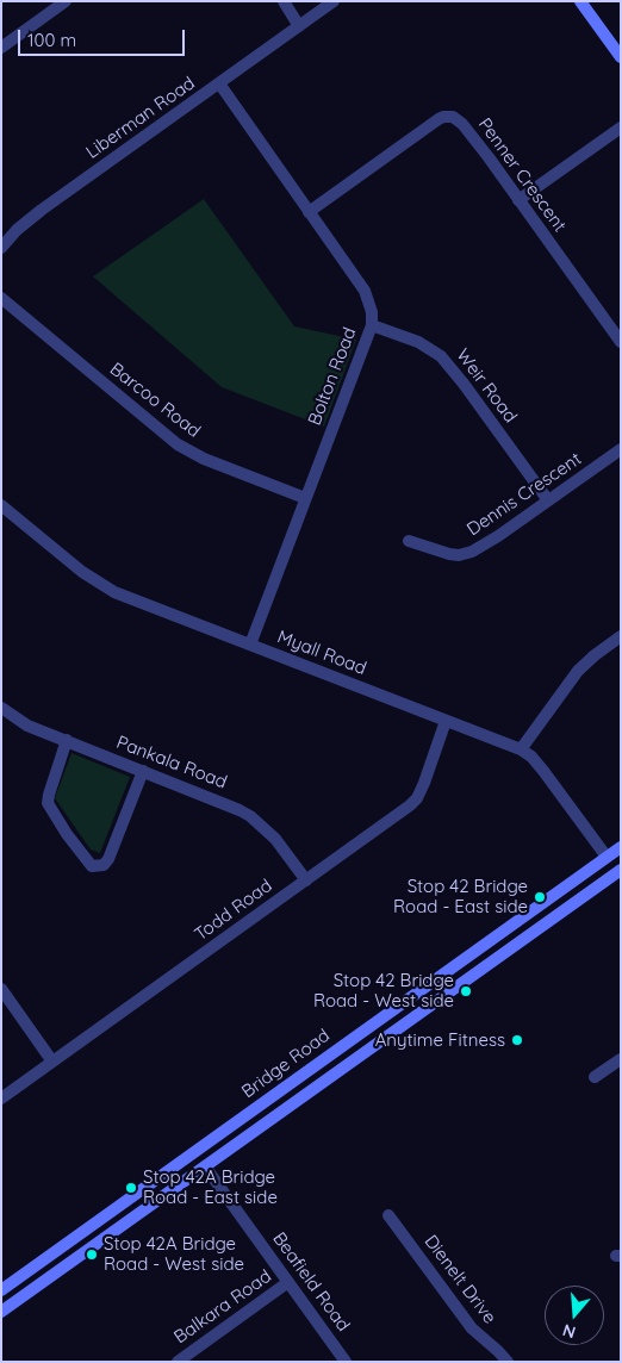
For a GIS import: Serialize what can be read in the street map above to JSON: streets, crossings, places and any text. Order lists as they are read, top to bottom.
{
  "streets": {
    "main road": ["Bridge Road"],
    "street": [
      "Liberman Road",
      "Penner Crescent",
      "Bolton Road",
      "Weir Road",
      "Barcoo Road",
      "Dennis Crescent",
      "Myall Road",
      "Pankala Road",
      "Todd Road",
      "Dienelt Drive",
      "Beafield Road",
      "Balkara Road"
    ]
  },
  "crossings": [
    ["Liberman Road", "Bolton Road"],
    ["Penner Crescent", "Bolton Road"],
    ["Bolton Road", "Weir Road"],
    ["Bolton Road", "Barcoo Road"],
    ["Bolton Road", "Myall Road"],
    ["Weir Road", "Dennis Crescent"],
    ["Myall Road", "Todd Road"],
    ["Myall Road", "Bridge Road"],
    ["Pankala Road", "Todd Road"],
    ["Bridge Road", "Beafield Road"],
    ["Beafield Road", "Balkara Road"]
  ],
  "places": [
    "Stop 42 Bridge Road - East side",
    "Stop 42 Bridge Road - West side",
    "Anytime Fitness",
    "Stop 42A Bridge Road - East side",
    "Stop 42A Bridge Road - West side"
  ],
  "scale_bar": "100 m",
  "north": "bottom"
}
